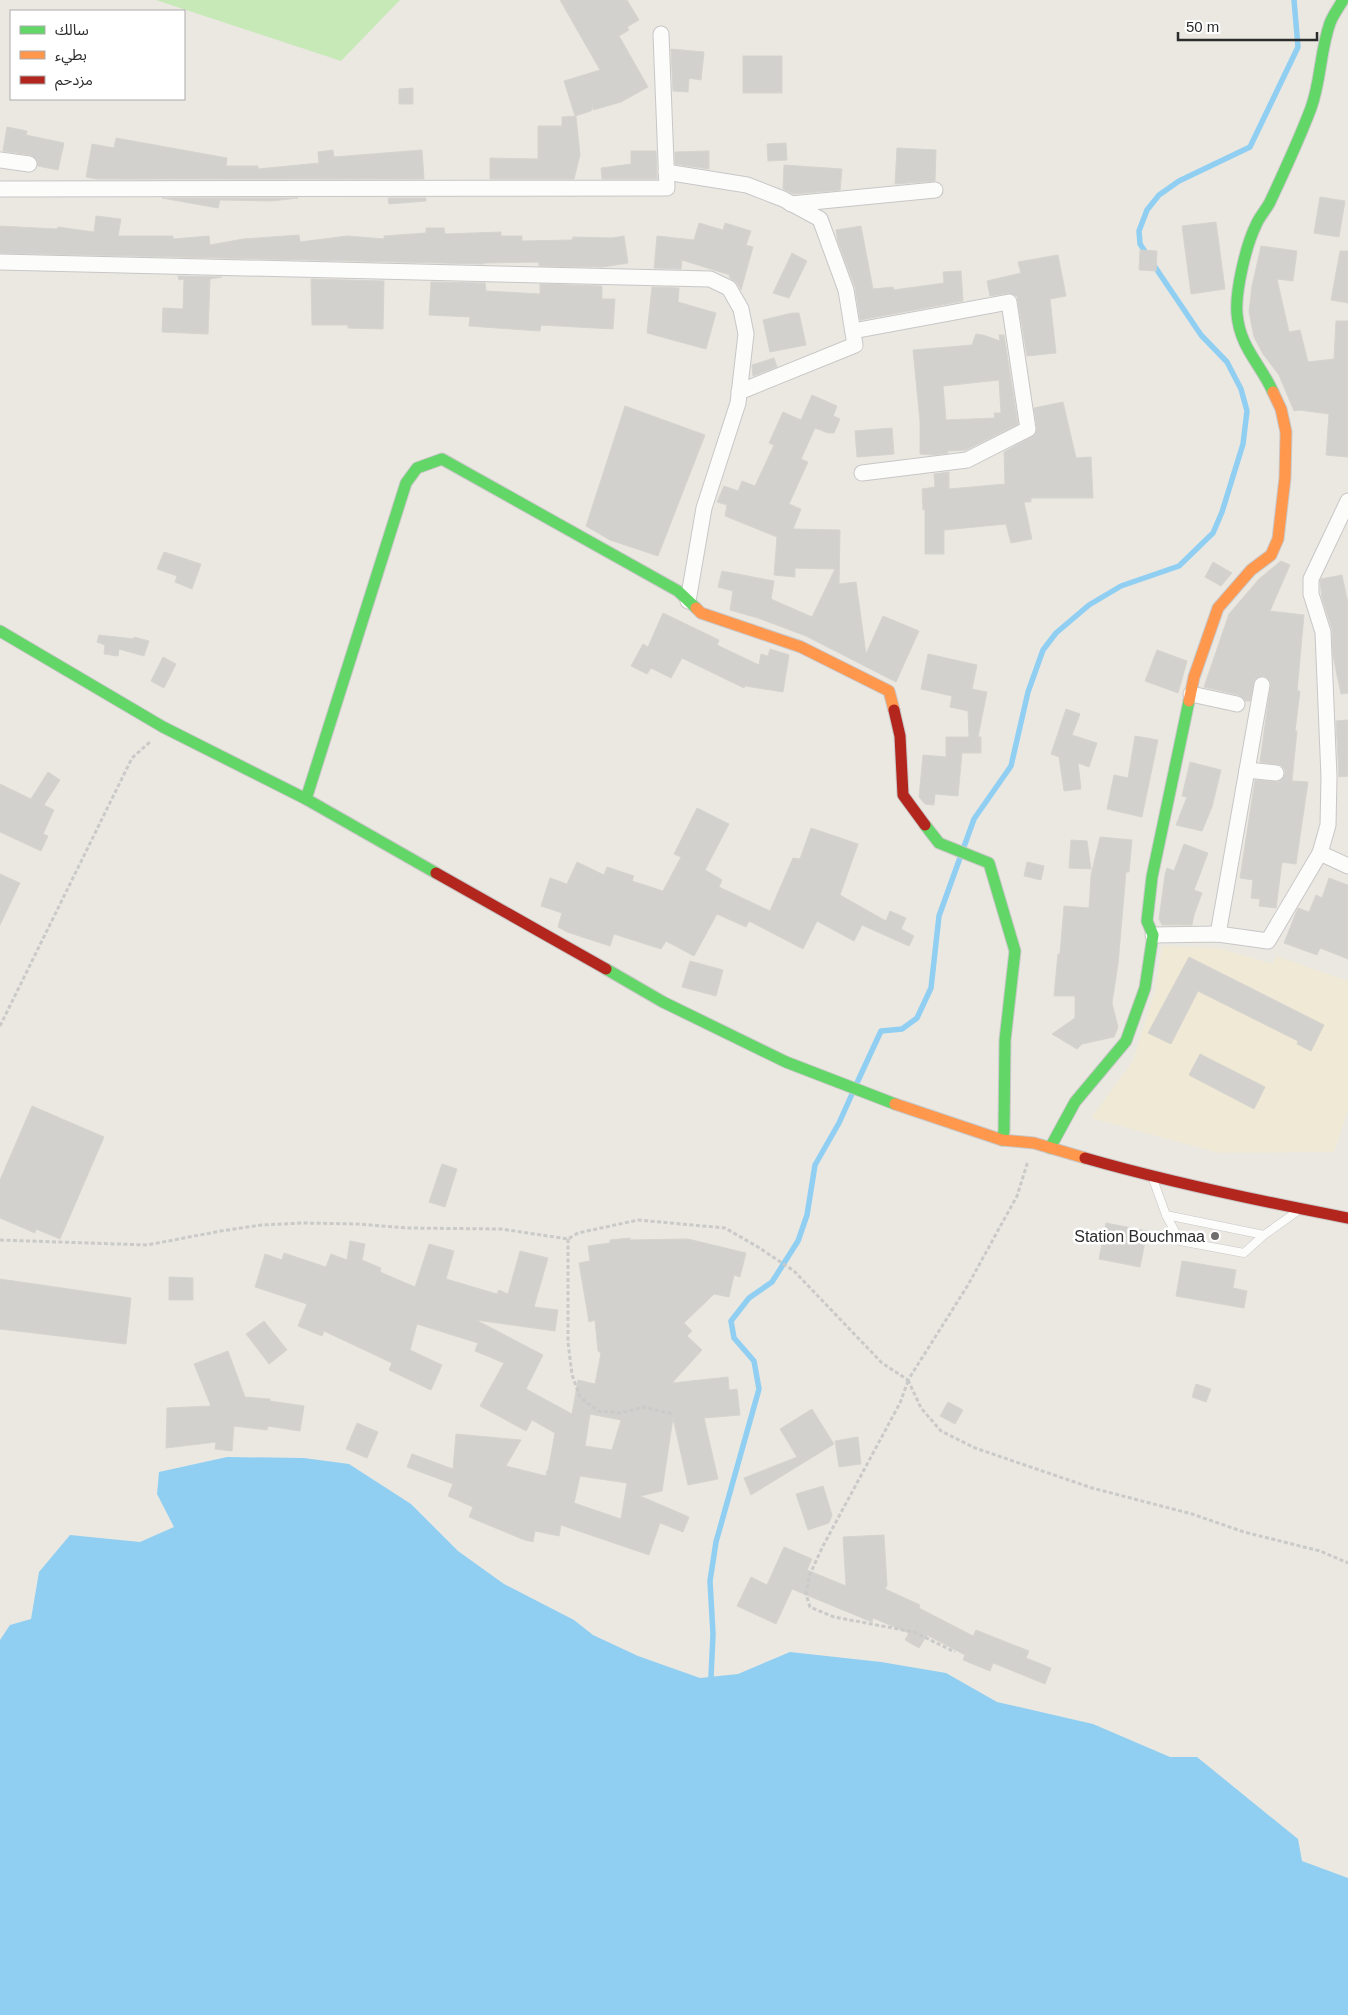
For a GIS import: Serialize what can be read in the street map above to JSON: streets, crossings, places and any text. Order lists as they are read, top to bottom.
{
  "places": ["Station Bouchmaa"],
  "legend": ["سالك", "بطيء", "مزدحم"],
  "scale_bar": "50 m"
}
